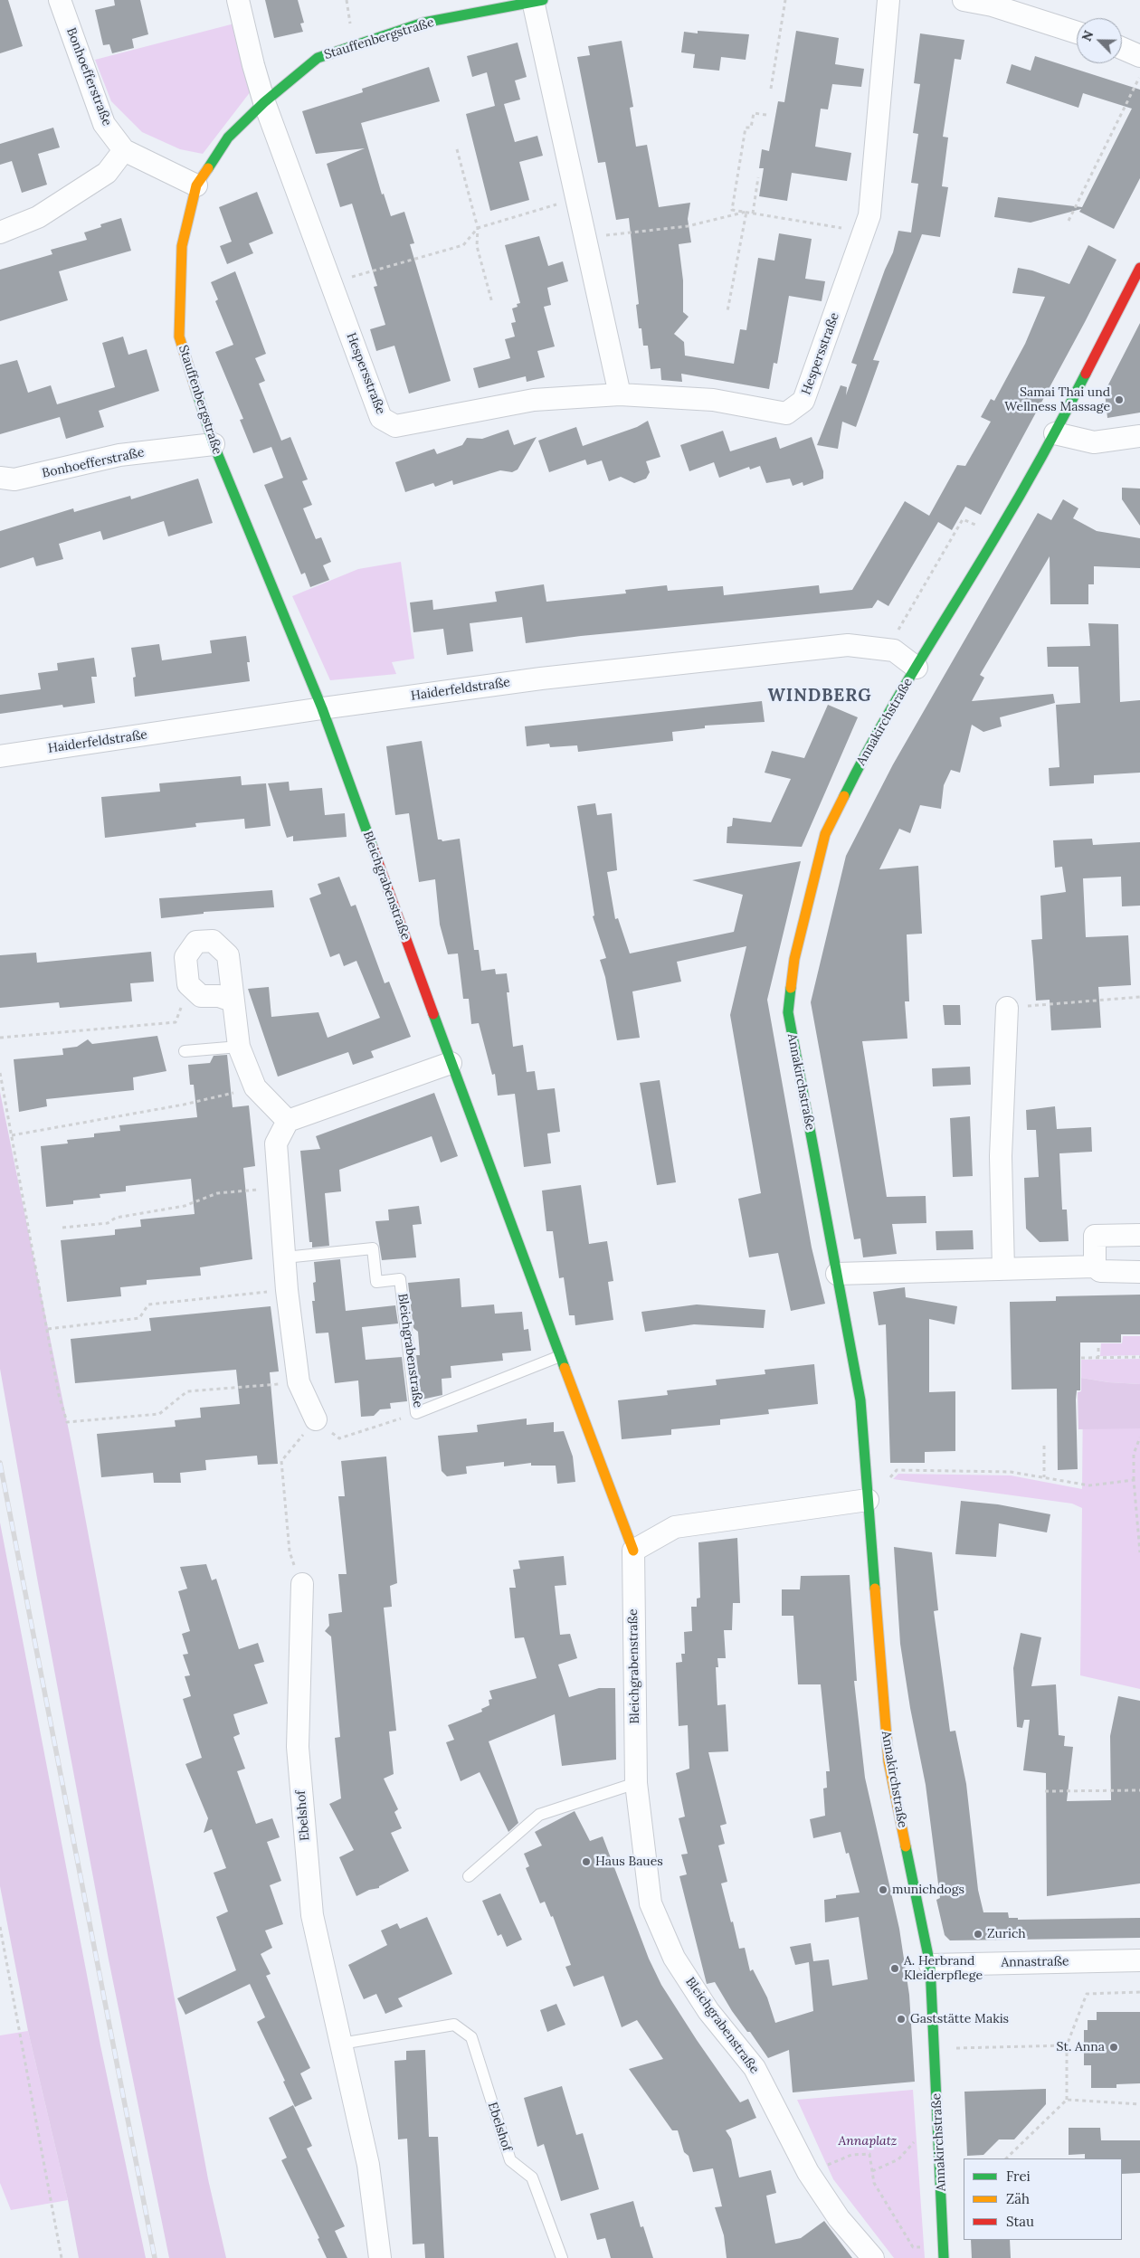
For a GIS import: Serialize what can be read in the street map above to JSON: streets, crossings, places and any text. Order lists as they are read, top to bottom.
{
  "streets": {
    "street": [
      "Stauffenbergstraße",
      "Bonhoefferstraße",
      "Hespersstraße",
      "Haiderfeldstraße",
      "Annakirchstraße",
      "Bleichgrabenstraße",
      "Ebelshof",
      "Annastraße"
    ]
  },
  "crossings": [
    ["Stauffenbergstraße", "Bonhoefferstraße"],
    ["Stauffenbergstraße", "Hespersstraße"],
    ["Stauffenbergstraße", "Haiderfeldstraße"],
    ["Stauffenbergstraße", "Bleichgrabenstraße"],
    ["Haiderfeldstraße", "Annakirchstraße"],
    ["Haiderfeldstraße", "Bleichgrabenstraße"],
    ["Annakirchstraße", "Annastraße"]
  ],
  "districts": ["WINDBERG"],
  "parks": ["Annaplatz"],
  "places": [
    "Samai Thai und Wellness Massage",
    "Haus Baues",
    "munichdogs",
    "Zurich",
    "A. Herbrand Kleiderpflege",
    "Gaststätte Makis",
    "St. Anna"
  ],
  "legend": ["Frei", "Zäh", "Stau"],
  "north": "top left"
}
